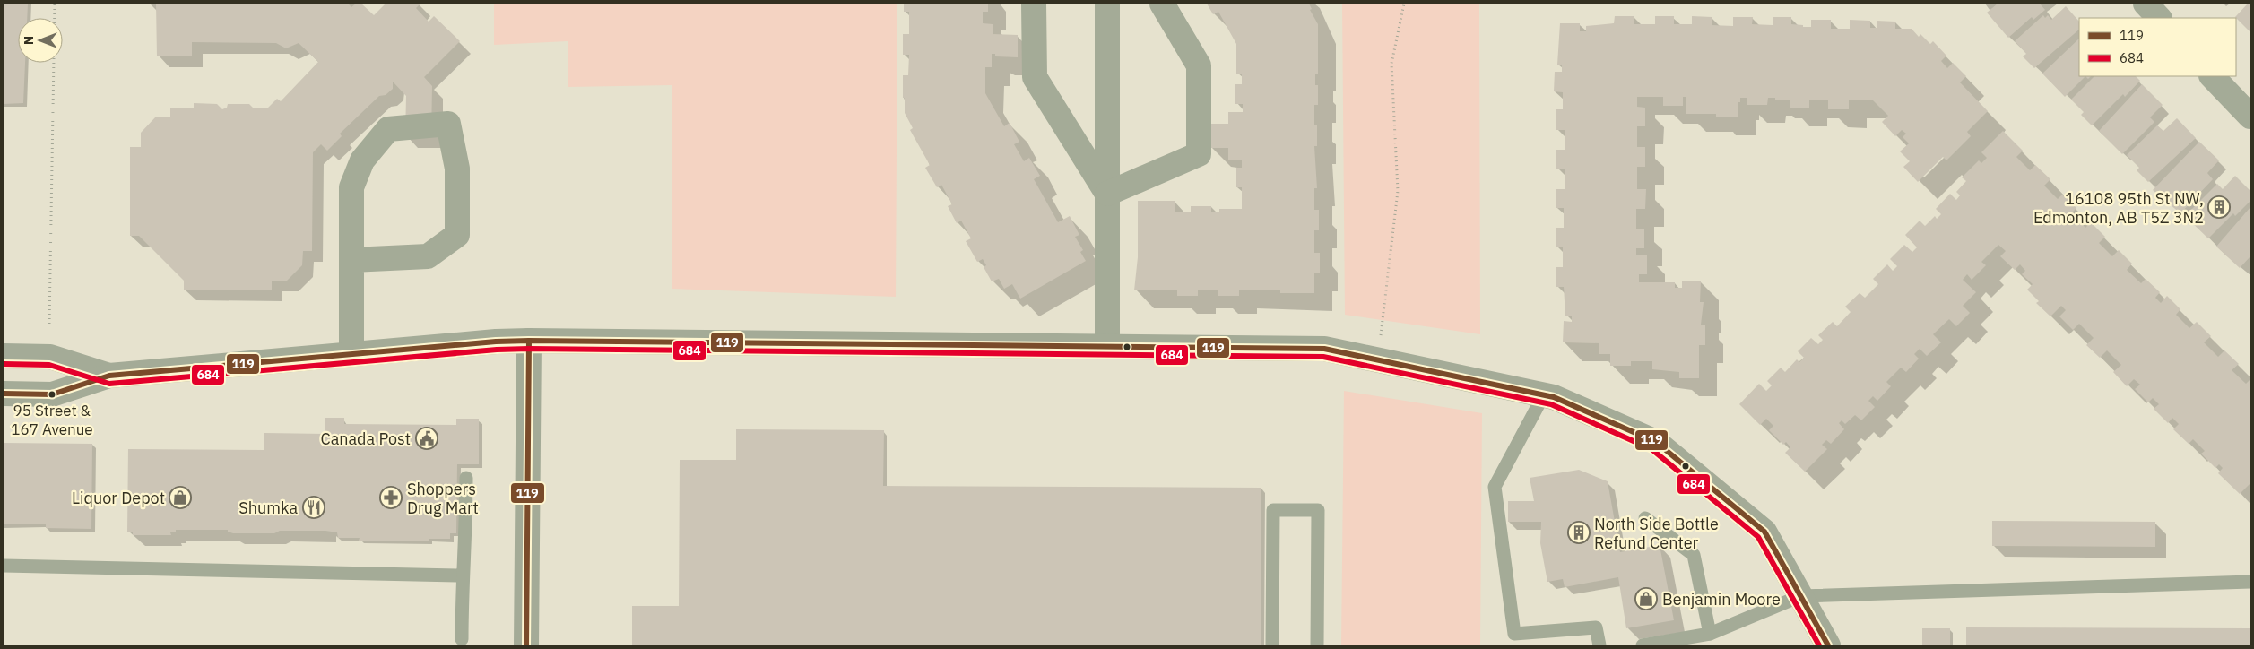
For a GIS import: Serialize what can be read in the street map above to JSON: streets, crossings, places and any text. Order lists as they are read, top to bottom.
{
  "places": {
    "building": ["16108 95th St NW, Edmonton, AB T5Z 3N2", "North Side Bottle Refund Center"],
    "other": ["95 Street & 167 Avenue"],
    "public building": ["Canada Post"],
    "shop": ["Liquor Depot", "Benjamin Moore"],
    "pharmacy": ["Shoppers Drug Mart"],
    "restaurant": ["Shumka"]
  },
  "lines": ["transit line 119", "transit line 684"],
  "legend": ["119", "684"],
  "north": "left"
}
